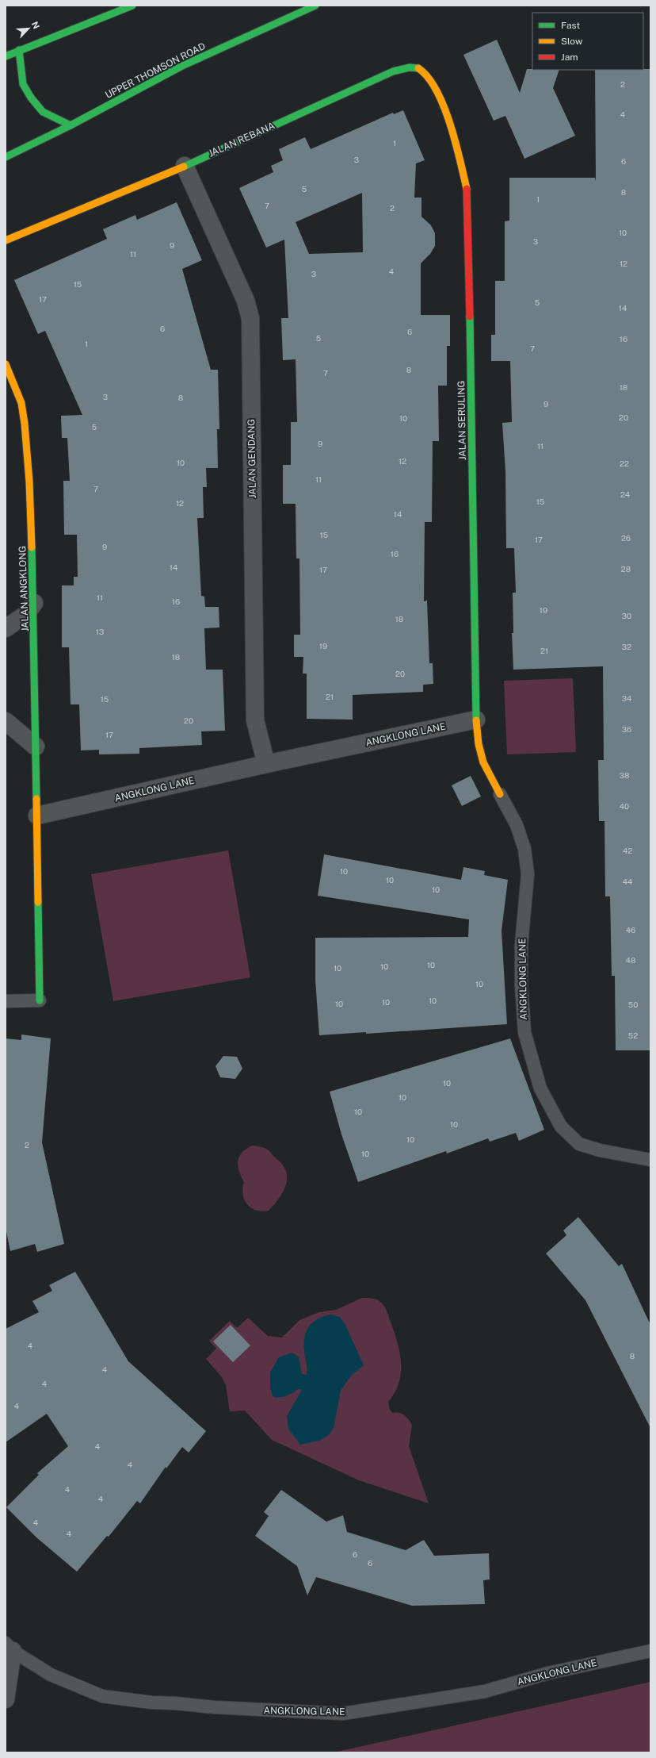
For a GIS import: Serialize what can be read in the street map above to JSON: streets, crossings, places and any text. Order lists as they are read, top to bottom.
{
  "streets": {
    "street": [
      "UPPER THOMSON ROAD",
      "JALAN REBANA",
      "JALAN SERULING",
      "JALAN GENDANG",
      "JALAN ANGKLONG",
      "ANGKLONG LANE"
    ]
  },
  "crossings": [
    ["JALAN REBANA", "JALAN SERULING"],
    ["JALAN REBANA", "JALAN GENDANG"],
    ["JALAN SERULING", "ANGKLONG LANE"],
    ["JALAN GENDANG", "ANGKLONG LANE"],
    ["JALAN ANGKLONG", "ANGKLONG LANE"]
  ],
  "house_numbers": [
    "2",
    "4",
    "1",
    "3",
    "6",
    "5",
    "8",
    "1",
    "7",
    "2",
    "10",
    "3",
    "9",
    "11",
    "12",
    "4",
    "3",
    "15",
    "17",
    "5",
    "14",
    "6",
    "6",
    "5",
    "16",
    "1",
    "7",
    "8",
    "7",
    "18",
    "3",
    "8",
    "9",
    "20",
    "10",
    "5",
    "9",
    "11",
    "12",
    "10",
    "22",
    "11",
    "7",
    "24",
    "15",
    "12",
    "14",
    "15",
    "26",
    "17",
    "9",
    "16",
    "14",
    "28",
    "17",
    "11",
    "16",
    "19",
    "30",
    "18",
    "13",
    "19",
    "32",
    "21",
    "18",
    "20",
    "21",
    "34",
    "15",
    "20",
    "36",
    "17",
    "38",
    "40",
    "42",
    "10",
    "10",
    "44",
    "10",
    "46",
    "48",
    "10",
    "10",
    "10",
    "10",
    "10",
    "10",
    "10",
    "50",
    "52",
    "10",
    "10",
    "10",
    "10",
    "10",
    "2",
    "10",
    "4",
    "8",
    "4",
    "4",
    "4",
    "4",
    "4",
    "4",
    "4",
    "4",
    "4",
    "6",
    "6"
  ],
  "legend": ["Fast", "Slow", "Jam"],
  "north": "top right"
}
